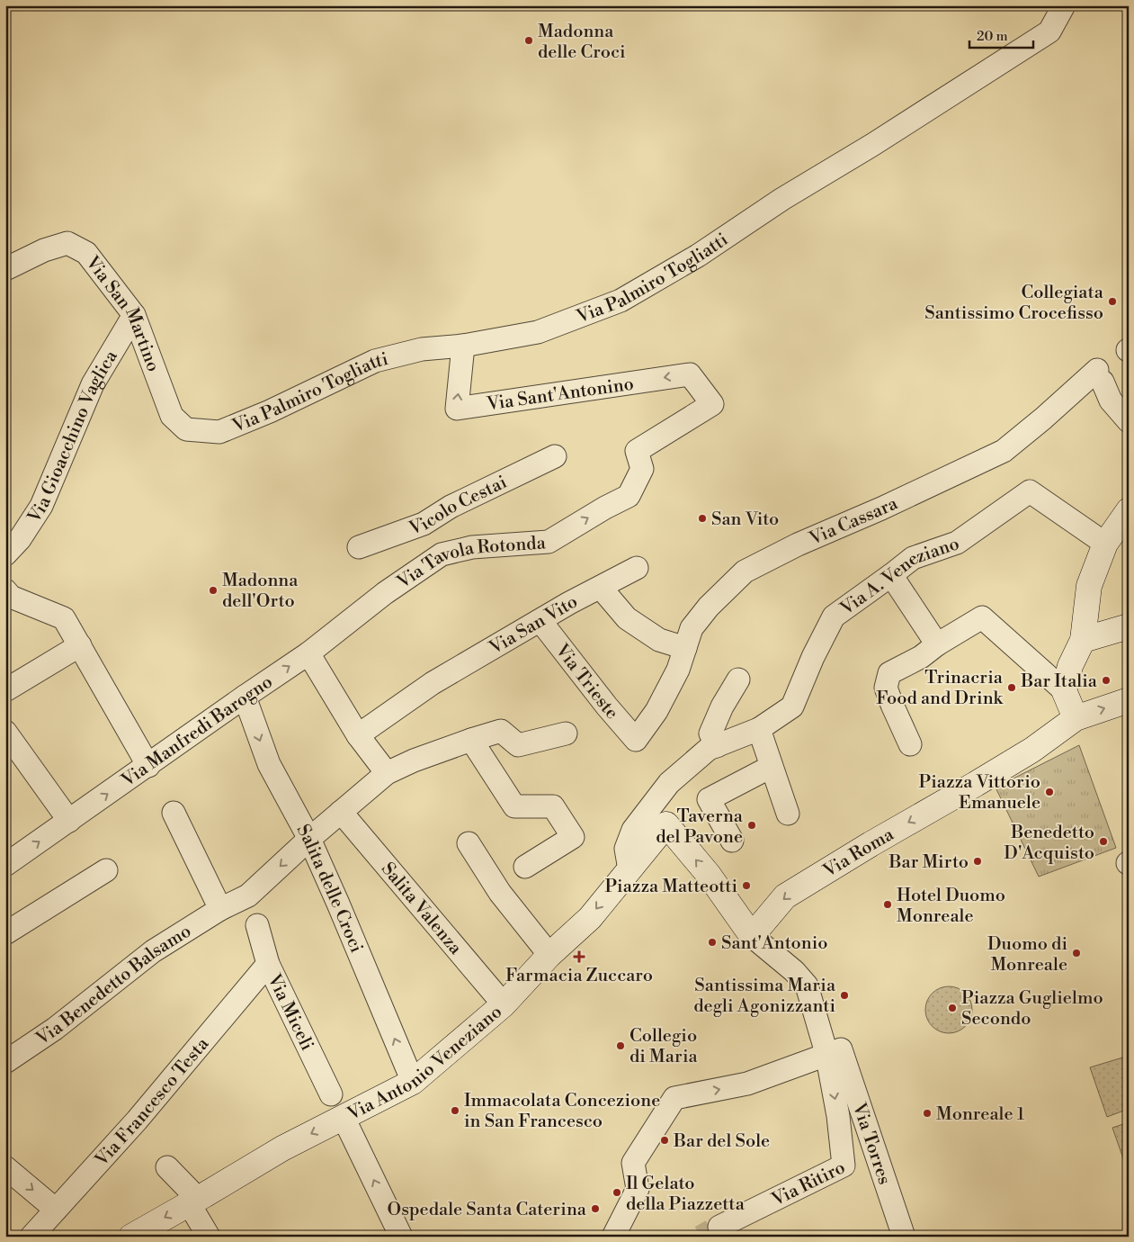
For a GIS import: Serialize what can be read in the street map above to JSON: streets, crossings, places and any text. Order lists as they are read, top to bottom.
{
  "streets": {
    "street": [
      "Via Palmiro Togliatti",
      "Via San Martino",
      "Via Sant'Antonino",
      "Via Gioacchino Vaglica",
      "Vicolo Cestai",
      "Via Cassara",
      "Via Tavola Rotonda",
      "Via A. Veneziano",
      "Via San Vito",
      "Via Trieste",
      "Via Manfredi Barogno",
      "Via Roma",
      "Salita delle Croci",
      "Salita Valenza",
      "Via Benedetto Balsamo",
      "Via Miceli",
      "Via Antonio Veneziano",
      "Via Francesco Testa",
      "Via Torres",
      "Via Ritiro"
    ]
  },
  "crossings": [
    ["Via Palmiro Togliatti", "Via San Martino"],
    ["Via Palmiro Togliatti", "Via Sant'Antonino"],
    ["Via San Martino", "Via Gioacchino Vaglica"],
    ["Via Sant'Antonino", "Via Tavola Rotonda"],
    ["Via Cassara", "Via Trieste"],
    ["Via Tavola Rotonda", "Via Manfredi Barogno"],
    ["Via A. Veneziano", "Via Antonio Veneziano"],
    ["Via San Vito", "Via Trieste"],
    ["Via Manfredi Barogno", "Salita delle Croci"],
    ["Via Roma", "Via Antonio Veneziano"],
    ["Salita delle Croci", "Via Benedetto Balsamo"],
    ["Salita delle Croci", "Via Antonio Veneziano"],
    ["Salita Valenza", "Via Benedetto Balsamo"],
    ["Salita Valenza", "Via Antonio Veneziano"],
    ["Via Miceli", "Via Francesco Testa"],
    ["Via Torres", "Via Ritiro"]
  ],
  "one_way": ["Via Tavola Rotonda", "Via Ritiro"],
  "places": {
    "other": [
      "Madonna delle Croci",
      "Collegiata Santissimo Crocefisso",
      "San Vito",
      "Madonna dell'Orto",
      "Bar Italia",
      "Trinacria Food and Drink",
      "Piazza Vittorio Emanuele",
      "Taverna del Pavone",
      "Benedetto D'Acquisto",
      "Bar Mirto",
      "Piazza Matteotti",
      "Hotel Duomo Monreale",
      "Sant'Antonio",
      "Duomo di Monreale",
      "Santissima Maria degli Agonizzanti",
      "Piazza Guglielmo Secondo",
      "Collegio di Maria",
      "Immacolata Concezione in San Francesco",
      "Monreale 1",
      "Bar del Sole",
      "Il Gelato della Piazzetta",
      "Ospedale Santa Caterina"
    ],
    "health": ["Farmacia Zuccaro"]
  },
  "scale_bar": "20 m"
}
